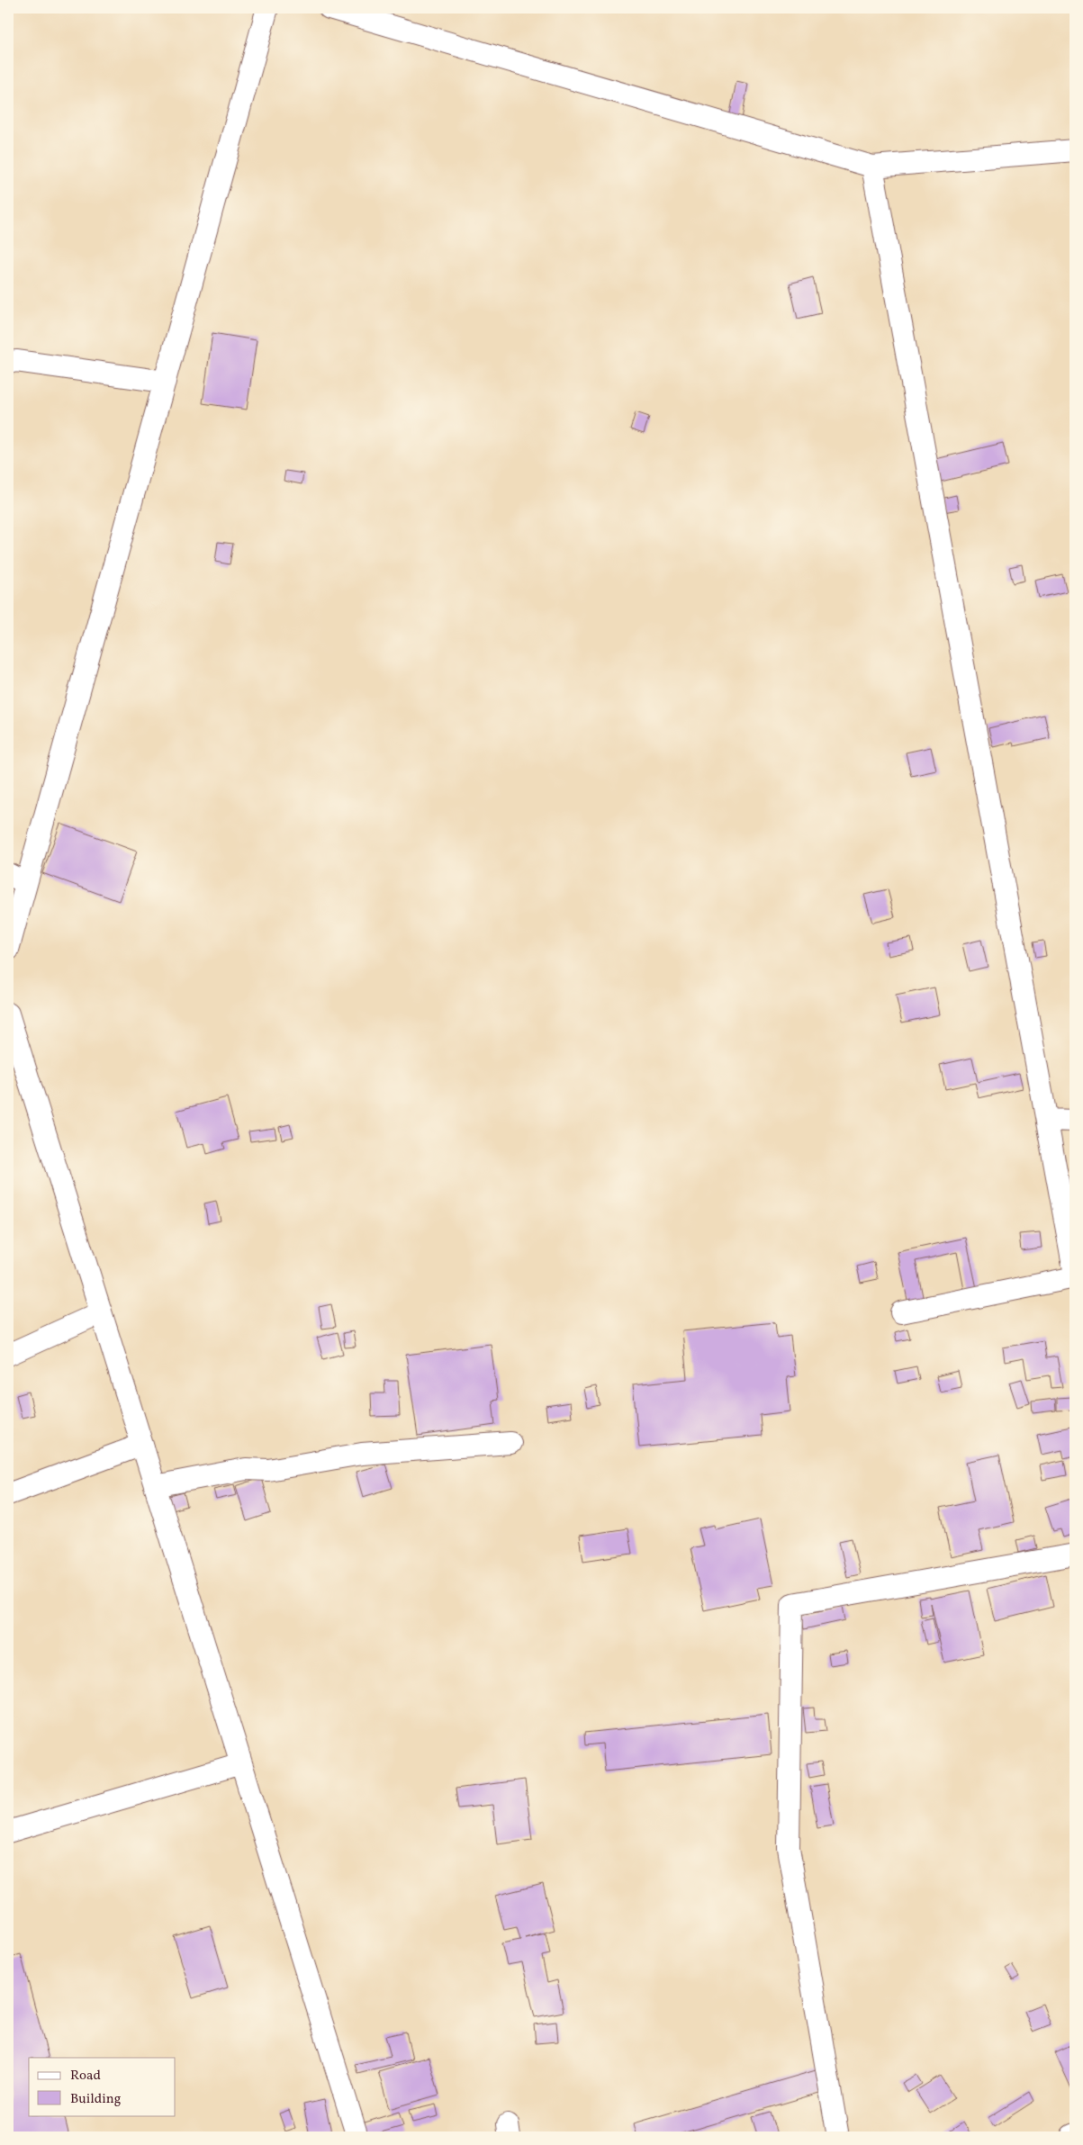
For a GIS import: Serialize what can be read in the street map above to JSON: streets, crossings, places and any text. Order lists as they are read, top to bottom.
{
  "legend": ["Road", "Building"]
}
